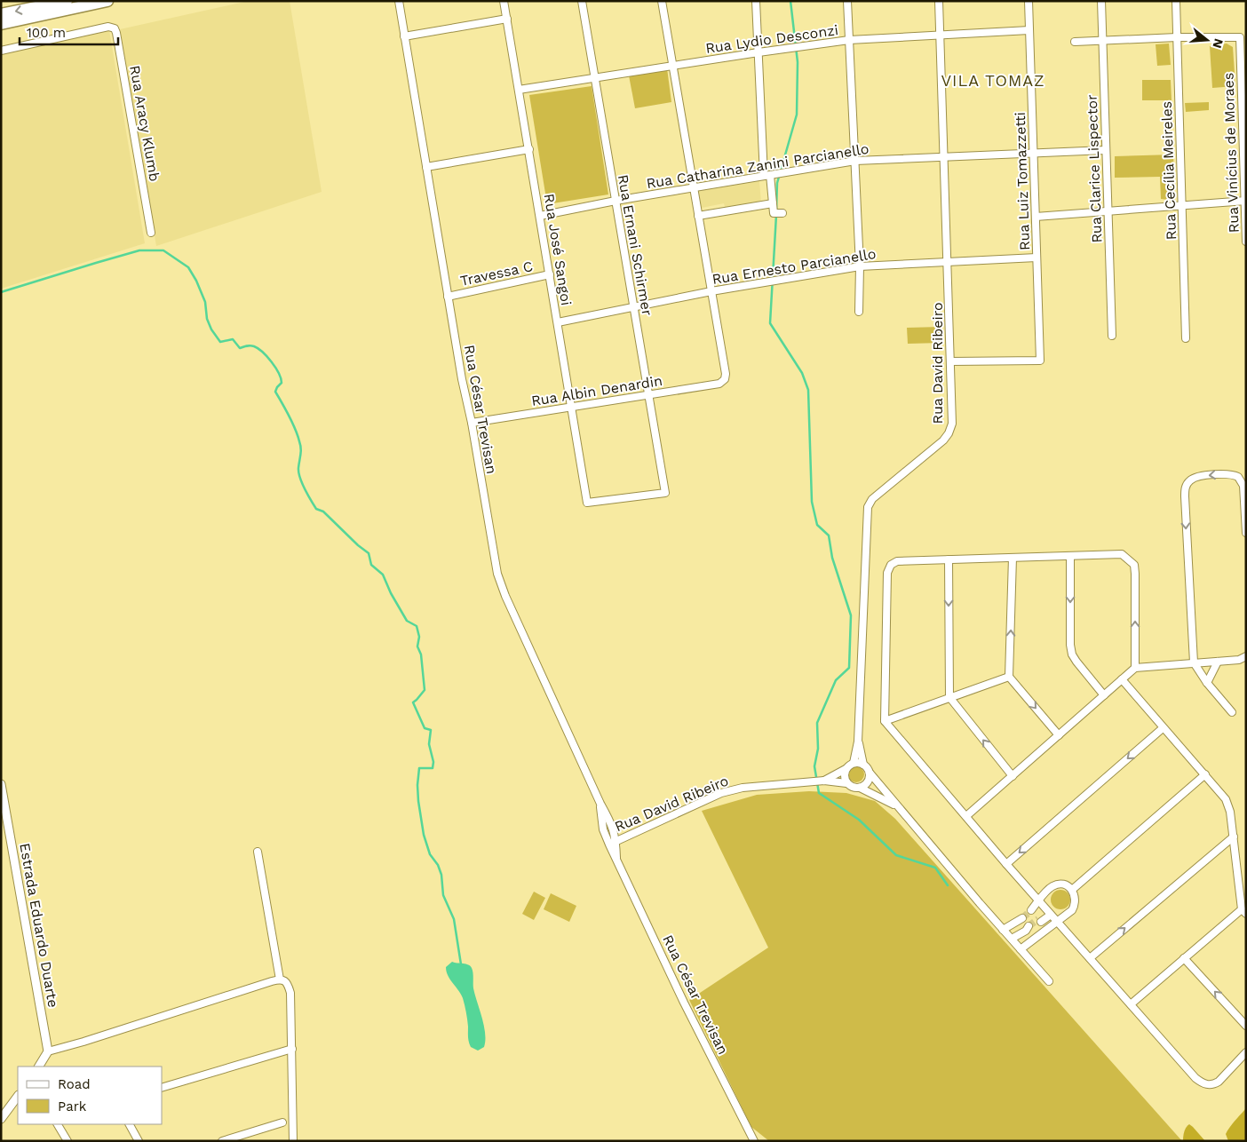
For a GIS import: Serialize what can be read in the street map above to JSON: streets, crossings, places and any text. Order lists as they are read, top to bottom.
{
  "streets": {
    "street": [
      "Rua Lydio Desconzi",
      "Rua Aracy Klumb",
      "Rua Vinícius de Moraes",
      "Rua Catharina Zanini Parcianello",
      "Rua Clarice Lispector",
      "Rua Cecília Meireles",
      "Rua Luiz Tomazzetti",
      "Rua Ernani Schirmer",
      "Rua José Sangoi",
      "Rua Ernesto Parcianello",
      "Travessa C",
      "Rua David Ribeiro",
      "Rua Albin Denardin",
      "Rua César Trevisan",
      "Estrada Eduardo Duarte"
    ]
  },
  "crossings": [
    ["Rua Lydio Desconzi", "Rua Luiz Tomazzetti"],
    ["Rua Lydio Desconzi", "Rua Ernani Schirmer"],
    ["Rua Lydio Desconzi", "Rua José Sangoi"],
    ["Rua Lydio Desconzi", "Rua David Ribeiro"],
    ["Rua Vinícius de Moraes", "Rua Cecília Meireles"],
    ["Rua Catharina Zanini Parcianello", "Rua Clarice Lispector"],
    ["Rua Catharina Zanini Parcianello", "Rua Luiz Tomazzetti"],
    ["Rua Catharina Zanini Parcianello", "Rua Ernani Schirmer"],
    ["Rua Catharina Zanini Parcianello", "Rua José Sangoi"],
    ["Rua Catharina Zanini Parcianello", "Rua David Ribeiro"],
    ["Rua Luiz Tomazzetti", "Rua Ernesto Parcianello"],
    ["Rua Luiz Tomazzetti", "Rua David Ribeiro"],
    ["Rua Ernani Schirmer", "Rua José Sangoi"],
    ["Rua Ernani Schirmer", "Rua Ernesto Parcianello"],
    ["Rua Ernani Schirmer", "Rua Albin Denardin"],
    ["Rua José Sangoi", "Rua Ernesto Parcianello"],
    ["Rua José Sangoi", "Travessa C"],
    ["Rua José Sangoi", "Rua Albin Denardin"],
    ["Rua Ernesto Parcianello", "Rua David Ribeiro"],
    ["Rua Ernesto Parcianello", "Rua Albin Denardin"],
    ["Travessa C", "Rua César Trevisan"],
    ["Rua David Ribeiro", "Rua César Trevisan"],
    ["Rua Albin Denardin", "Rua César Trevisan"]
  ],
  "districts": ["VILA TOMAZ"],
  "legend": ["Road", "Park"],
  "scale_bar": "100 m",
  "north": "right"
}
